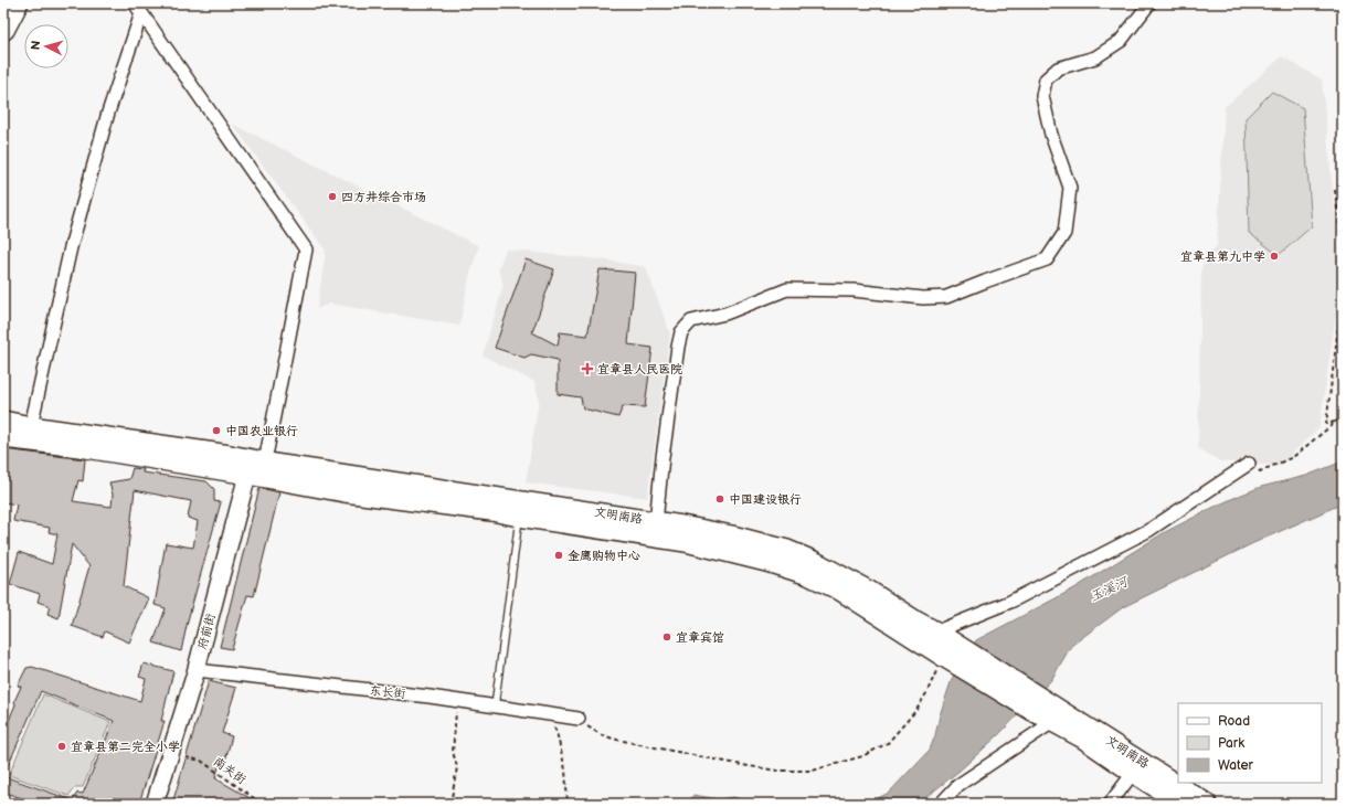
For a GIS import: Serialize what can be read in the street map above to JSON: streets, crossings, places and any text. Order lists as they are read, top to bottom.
{
  "streets": {
    "main road": ["文明南路"],
    "street": ["府前街", "东长街"],
    "path": ["南关街"]
  },
  "crossings": [
    ["文明南路", "府前街"],
    ["府前街", "东长街"]
  ],
  "water": ["玉溪河"],
  "places": {
    "other": [
      "四方井综合市场",
      "宜章县第九中学",
      "中国农业银行",
      "中国建设银行",
      "金鹰购物中心",
      "宜章宾馆",
      "宜章县第二完全小学"
    ],
    "health": ["宜章县人民医院"]
  },
  "legend": ["Road", "Park", "Water"],
  "north": "left"
}
